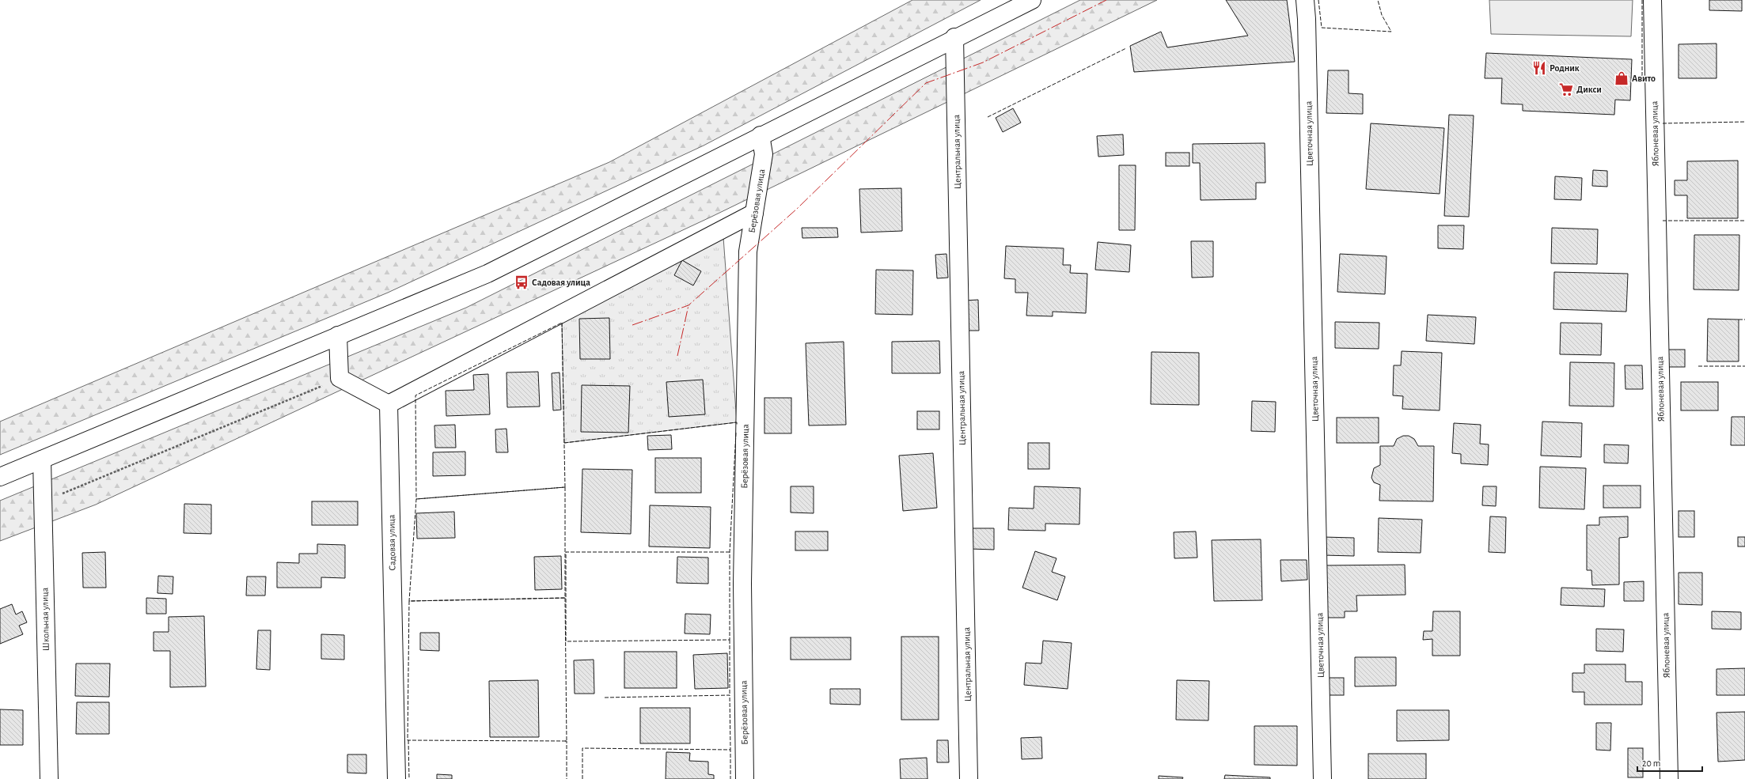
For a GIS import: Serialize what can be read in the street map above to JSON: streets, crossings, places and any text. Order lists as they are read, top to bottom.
{
  "streets": {
    "street": [
      "Цветочная улица",
      "Яблоневая улица",
      "Центральная улица",
      "Берёзовая улица",
      "Садовая улица",
      "Школьная улица"
    ]
  },
  "places": {
    "restaurant": ["Родник"],
    "shop": ["Авито"],
    "supermarket": ["Дикси"],
    "bus stop": ["Садовая улица"]
  },
  "scale_bar": "20 m"
}
